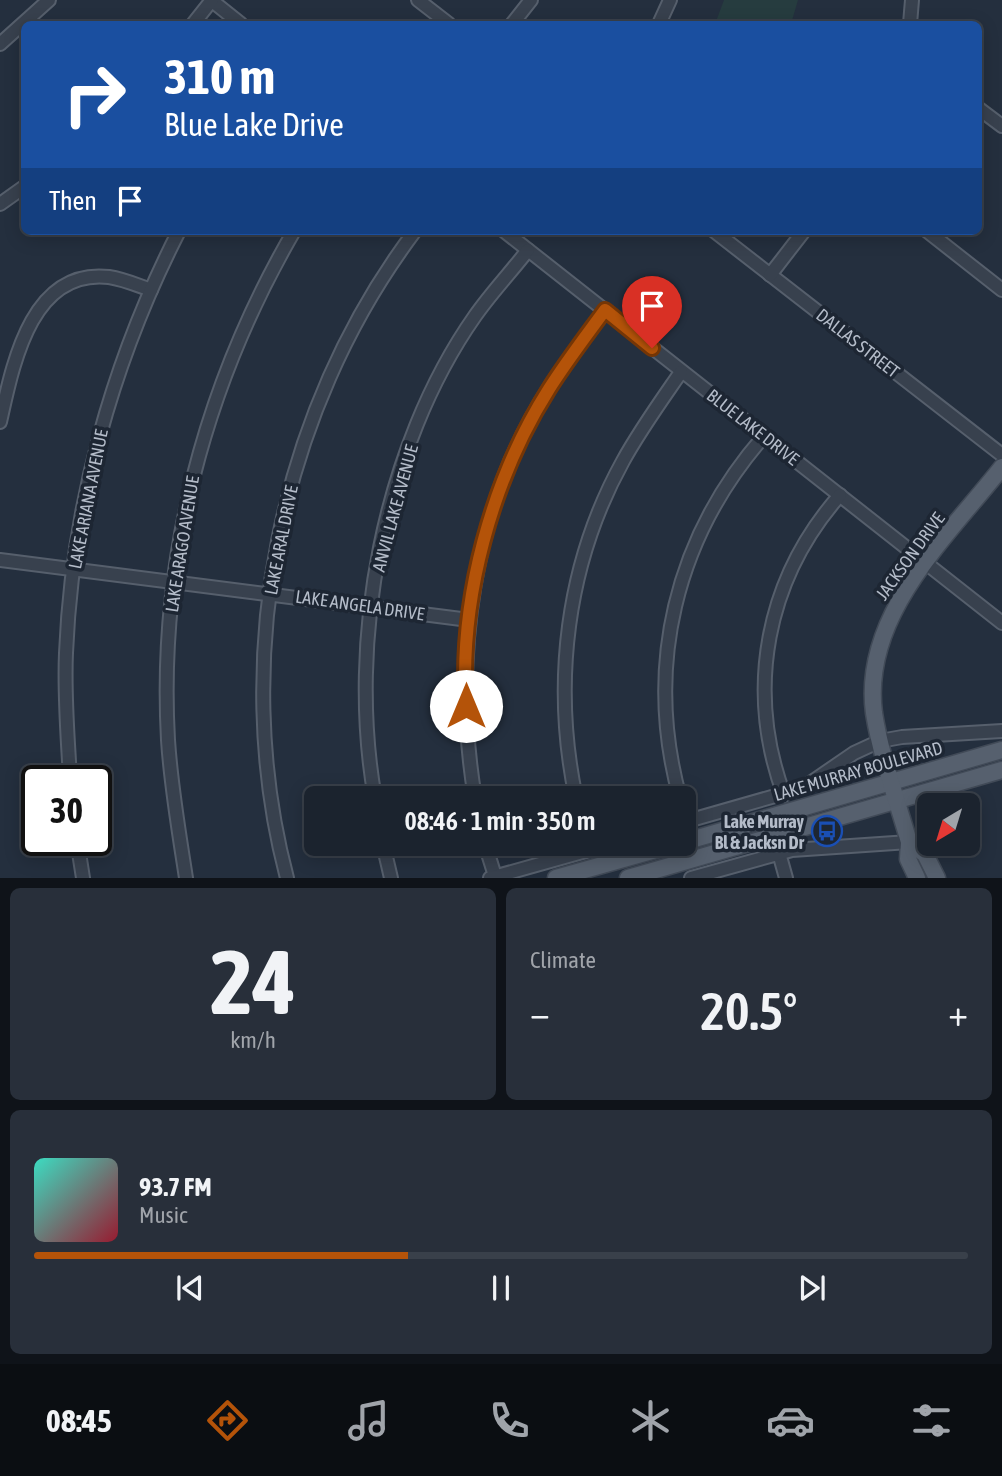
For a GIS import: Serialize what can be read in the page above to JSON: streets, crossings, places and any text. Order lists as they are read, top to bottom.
{
  "streets": {
    "main road": ["JACKSON DRIVE", "LAKE MURRAY BOULEVARD"],
    "street": [
      "DALLAS STREET",
      "BLUE LAKE DRIVE",
      "LAKE ARIANA AVENUE",
      "ANVIL LAKE AVENUE",
      "LAKE ARAL DRIVE",
      "LAKE ARAGO AVENUE",
      "LAKE ANGELA DRIVE"
    ]
  },
  "crossings": [
    ["BLUE LAKE DRIVE", "ANVIL LAKE AVENUE"],
    ["BLUE LAKE DRIVE", "JACKSON DRIVE"],
    ["LAKE ARIANA AVENUE", "LAKE ANGELA DRIVE"],
    ["ANVIL LAKE AVENUE", "LAKE ANGELA DRIVE"],
    ["LAKE ARAL DRIVE", "LAKE ANGELA DRIVE"],
    ["LAKE ARAGO AVENUE", "LAKE ANGELA DRIVE"],
    ["JACKSON DRIVE", "LAKE MURRAY BOULEVARD"]
  ],
  "places": {
    "bus stop": ["Lake Murray Bl & Jacksn Dr"]
  },
  "north": "bottom left",
  "page": {
    "turn": ["310 m", "Blue Lake Drive"],
    "then": "Then",
    "limit": "30",
    "trip": "08:46 · 1 min · 350 m",
    "tile": [
      ["24", "km/h"],
      "Climate"
    ],
    "heat": ["−", "20.5°", "+"],
    "song": ["93.7 FM", "Music"],
    "tabs": "08:45"
  }
}
